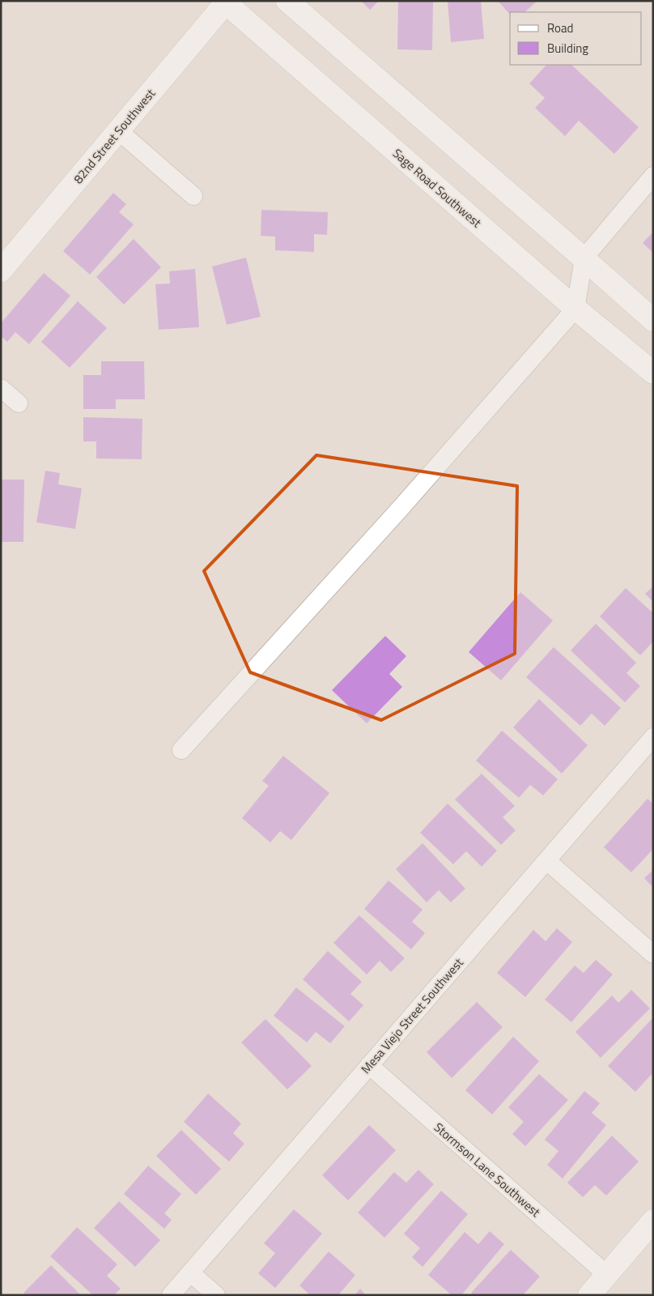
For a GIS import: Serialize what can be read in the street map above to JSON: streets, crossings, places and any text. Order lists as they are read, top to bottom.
{
  "streets": {
    "street": [
      "82nd Street Southwest",
      "Sage Road Southwest",
      "Mesa Viejo Street Southwest",
      "Stormson Lane Southwest"
    ]
  },
  "crossings": [
    ["82nd Street Southwest", "Sage Road Southwest"],
    ["Mesa Viejo Street Southwest", "Stormson Lane Southwest"]
  ],
  "legend": ["Road", "Building"]
}
